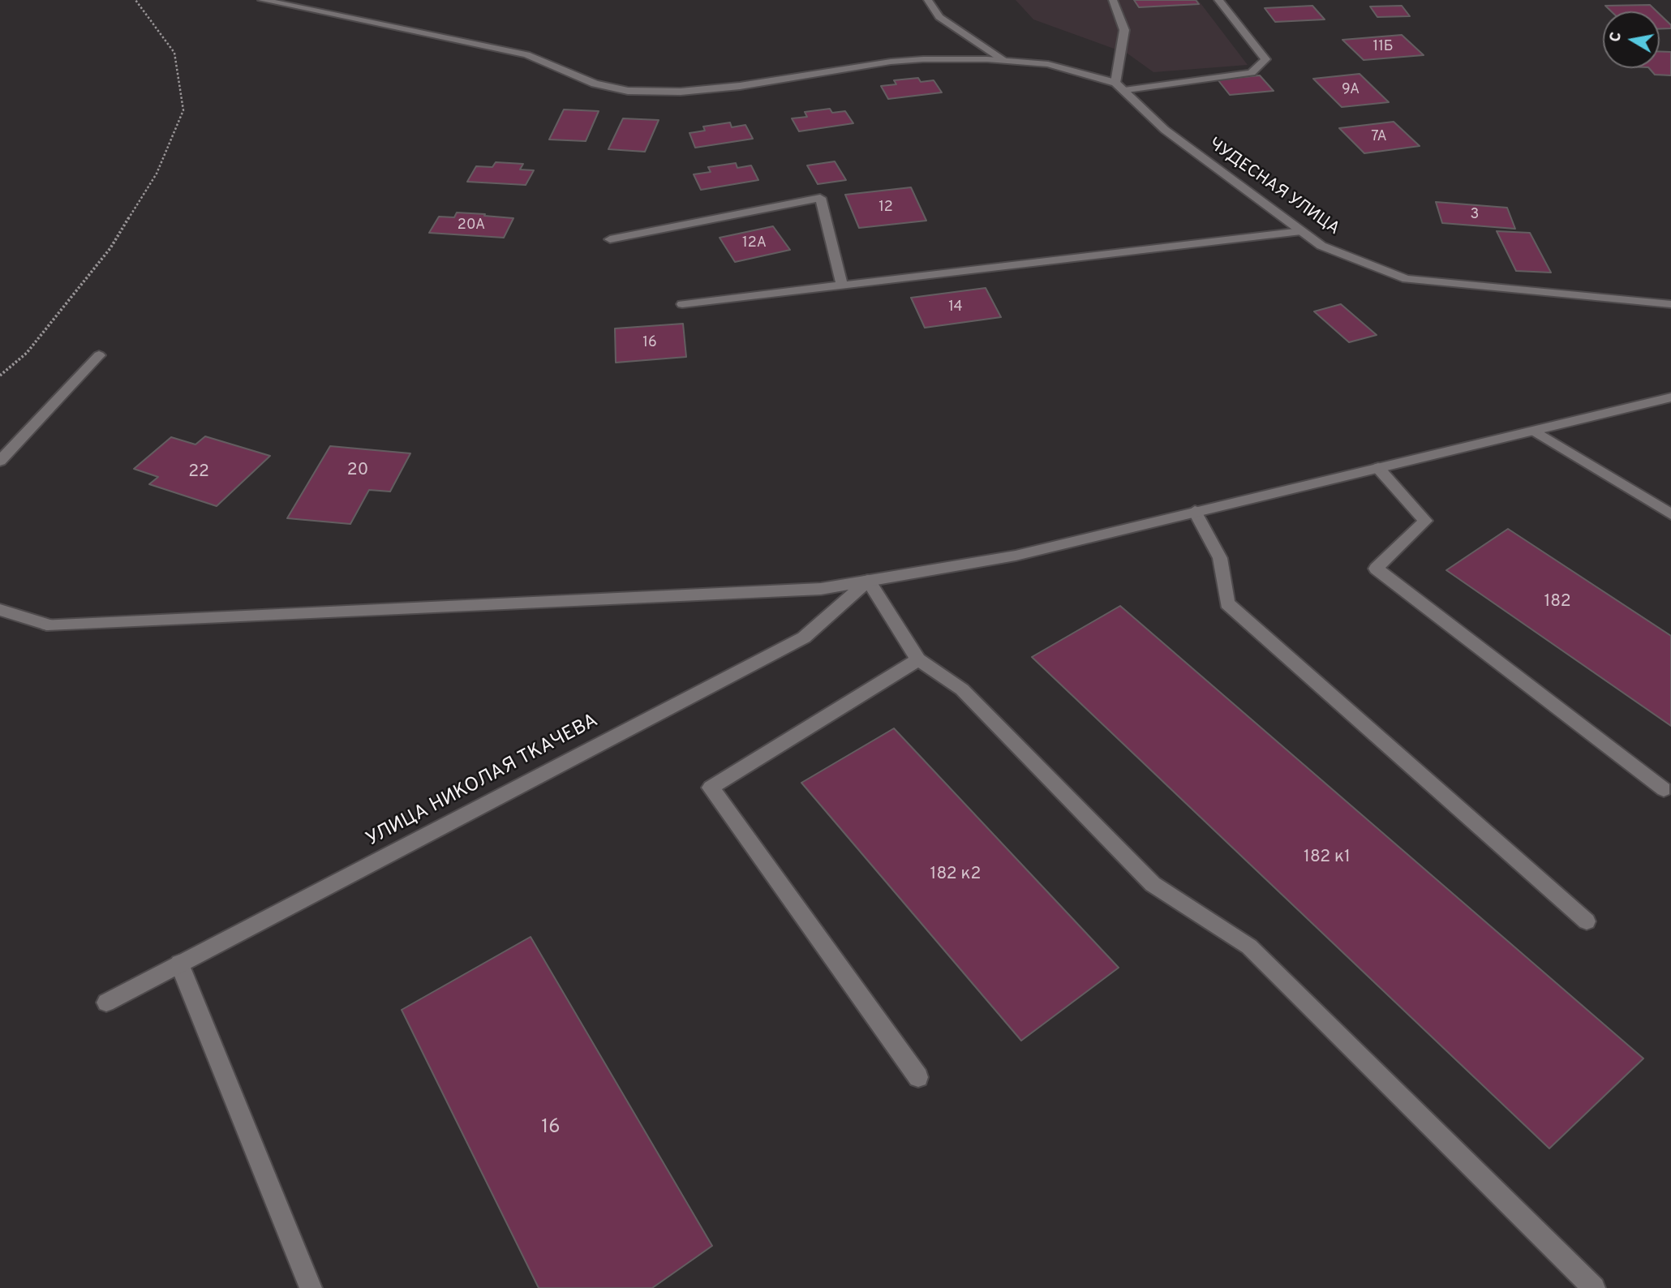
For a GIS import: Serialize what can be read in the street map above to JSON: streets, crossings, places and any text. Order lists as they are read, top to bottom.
{
  "streets": {
    "street": ["ЧУДЕСНАЯ УЛИЦА", "УЛИЦА НИКОЛАЯ ТКАЧЕВА"]
  },
  "house_numbers": [
    "11Б",
    "9А",
    "7А",
    "12",
    "3",
    "20А",
    "12А",
    "14",
    "16",
    "20",
    "22",
    "182",
    "182 к1",
    "182 к2",
    "16"
  ],
  "north": "left"
}
